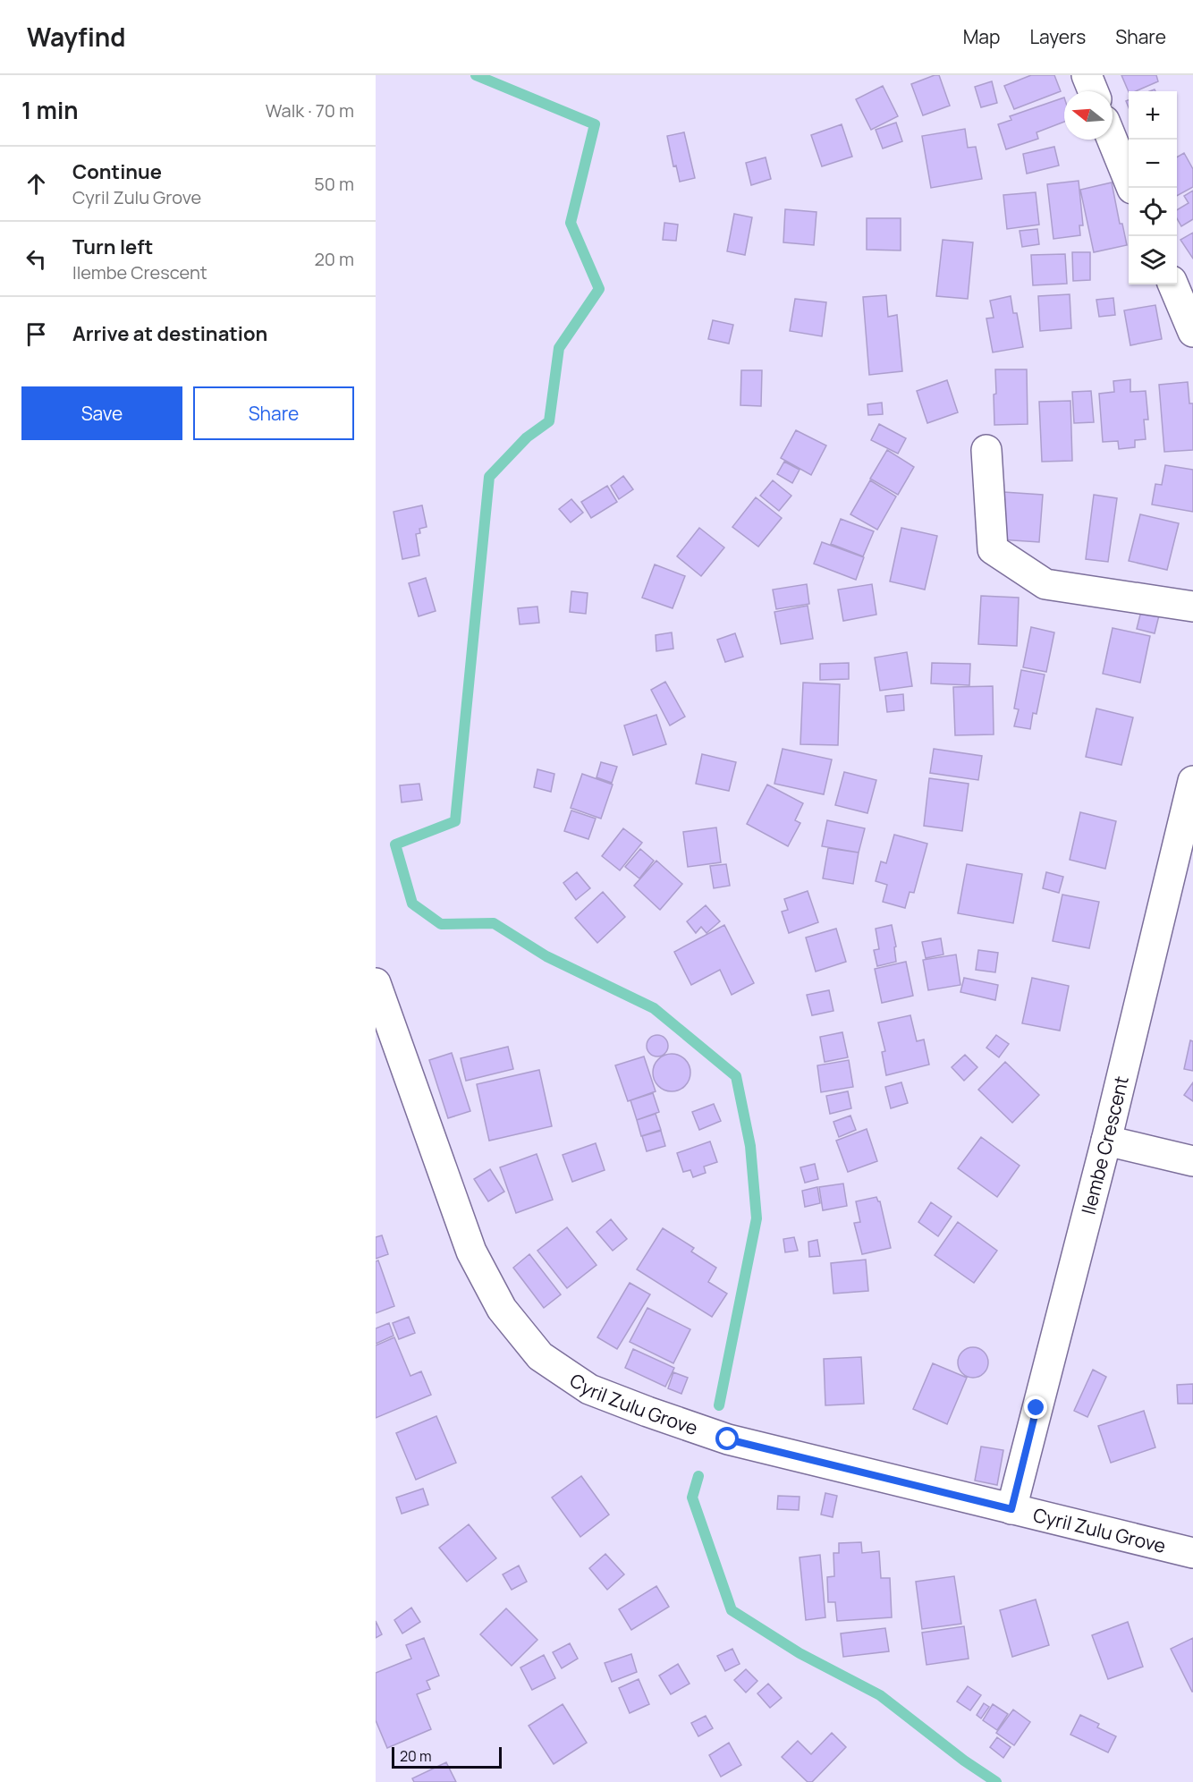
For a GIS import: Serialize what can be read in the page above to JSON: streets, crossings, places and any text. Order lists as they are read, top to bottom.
{
  "streets": {
    "street": ["Ilembe Crescent", "Cyril Zulu Grove"]
  },
  "crossings": [
    ["Ilembe Crescent", "Cyril Zulu Grove"]
  ],
  "scale_bar": "20 m",
  "north": "left",
  "page": {
    "header": "Wayfind",
    "nav": ["Map", "Layers", "Share"],
    "heading": ["1 min", "Walk · 70 m"],
    "map_buttons": ["+", "−"],
    "list": [
      ["Continue", "Cyril Zulu Grove", "50 m"],
      ["Turn left", "Ilembe Crescent", "20 m"],
      "Arrive at destination"
    ],
    "buttons": ["Save", "Share"],
    "scale": "20 m"
  }
}
